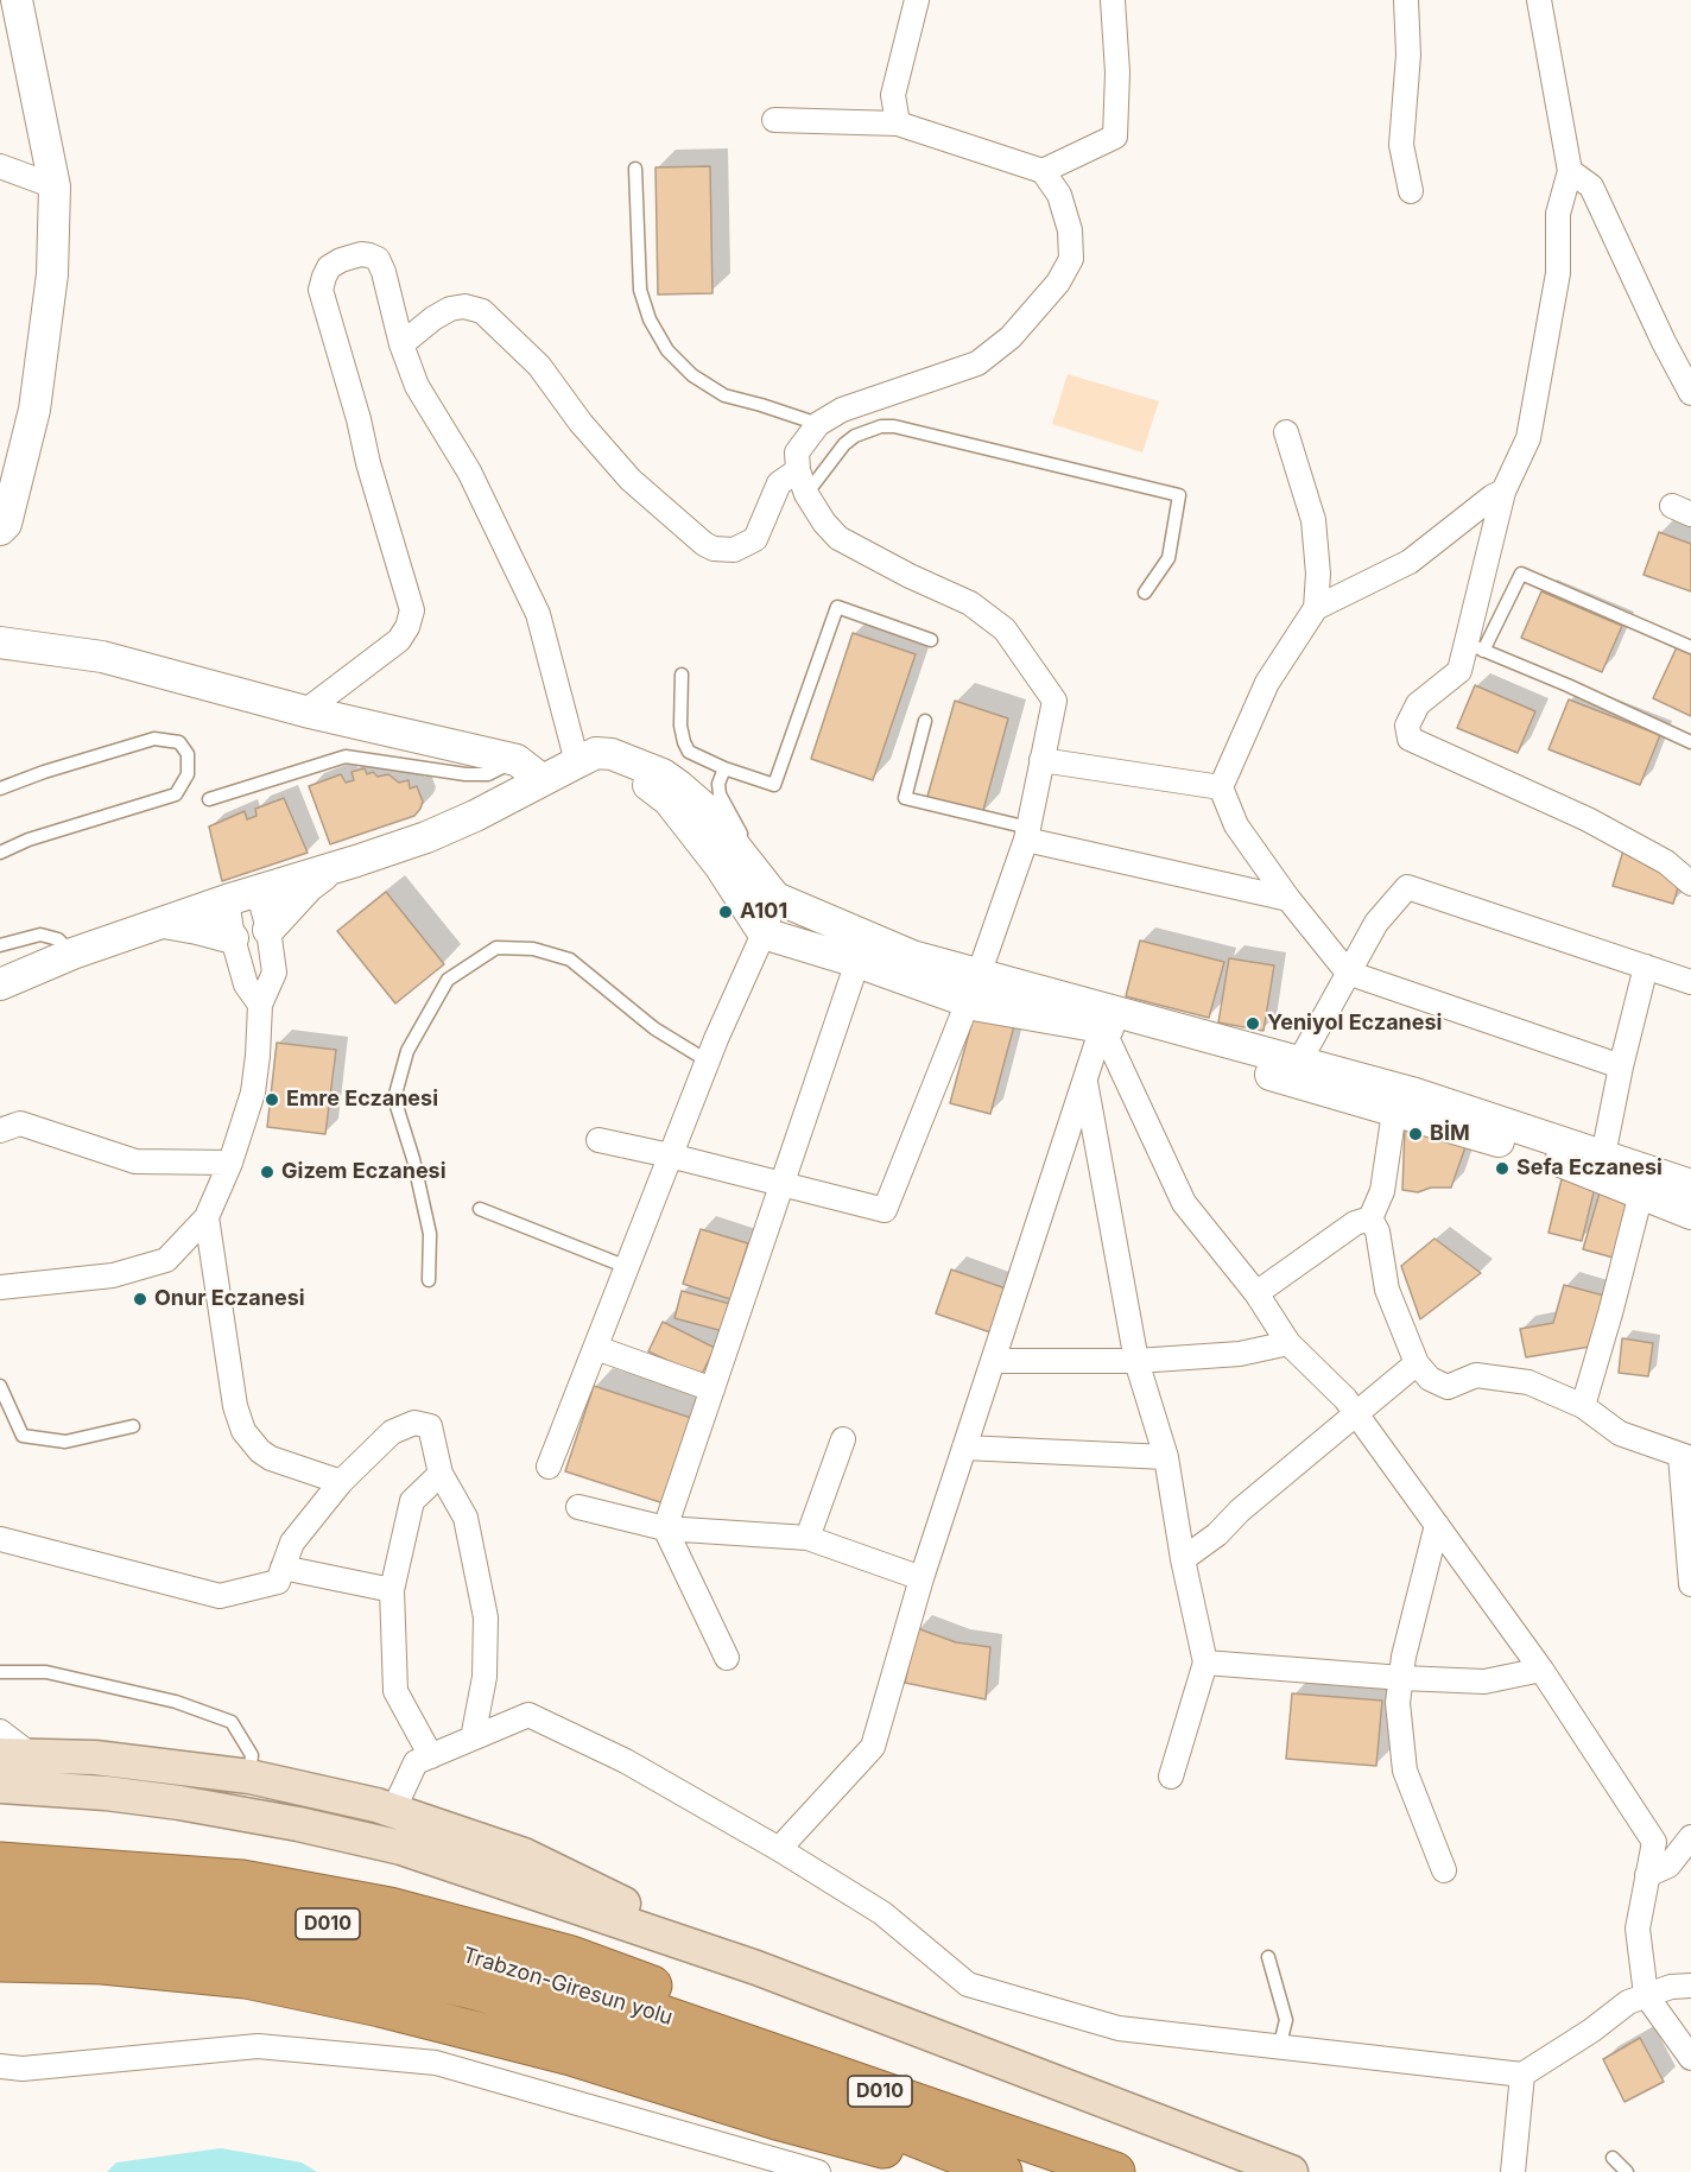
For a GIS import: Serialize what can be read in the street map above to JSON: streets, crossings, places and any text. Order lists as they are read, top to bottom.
{
  "streets": {
    "highway": ["D010", "Trabzon-Giresun yolu"]
  },
  "places": [
    "A101",
    "Yeniyol Eczanesi",
    "Emre Eczanesi",
    "BİM",
    "Sefa Eczanesi",
    "Gizem Eczanesi",
    "Onur Eczanesi"
  ]
}
